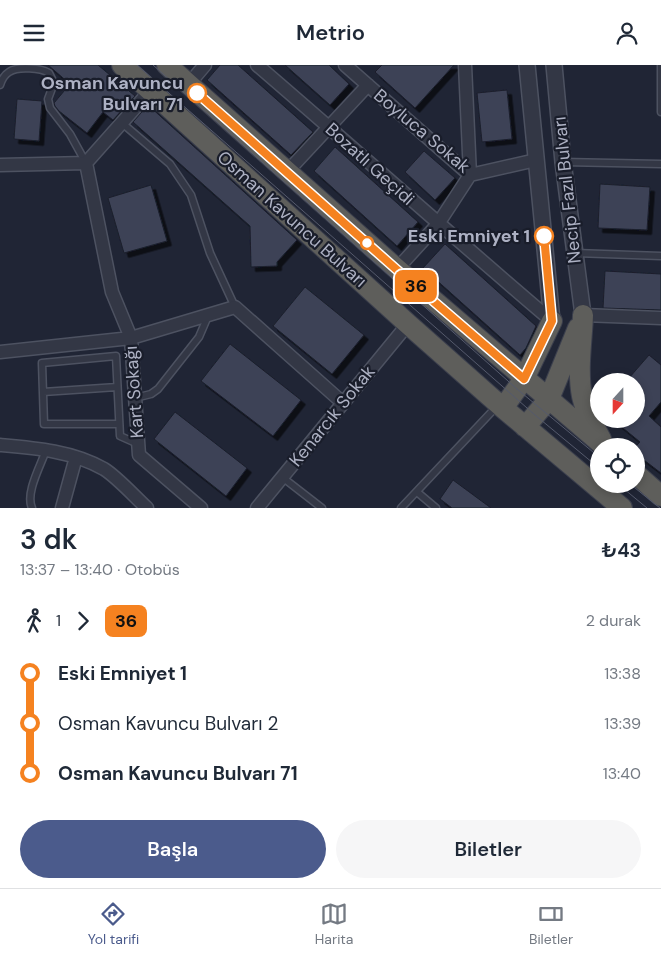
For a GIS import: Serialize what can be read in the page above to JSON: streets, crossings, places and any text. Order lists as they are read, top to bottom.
{
  "streets": {
    "highway": ["Osman Kavuncu Bulvarı"],
    "street": [
      "Boyluca Sokak",
      "Bozatlı Geçidi",
      "Necip Fazıl Bulvarı",
      "Kart Sokağı",
      "Kenarcık Sokak"
    ]
  },
  "crossings": [
    ["Boyluca Sokak", "Necip Fazıl Bulvarı"],
    ["Bozatlı Geçidi", "Necip Fazıl Bulvarı"],
    ["Osman Kavuncu Bulvarı", "Kenarcık Sokak"]
  ],
  "places": ["Osman Kavuncu Bulvarı 71", "Eski Emniyet 1"],
  "lines": ["bus line 36"],
  "north": "bottom",
  "page": {
    "header": "Metrio",
    "on_map": "36",
    "heading": ["3 dk", "13:37 – 13:40 · Otobüs", "₺43"],
    "legs": ["1", "36", "2 durak"],
    "list": [
      {
        "name": "Eski Emniyet 1",
        "value": "13:38"
      },
      {
        "name": "Osman Kavuncu Bulvarı 2",
        "value": "13:39"
      },
      {
        "name": "Osman Kavuncu Bulvarı 71",
        "value": "13:40"
      }
    ],
    "buttons": ["Başla", "Biletler"],
    "tabs": ["Yol tarifi", "Harita", "Biletler"]
  }
}
